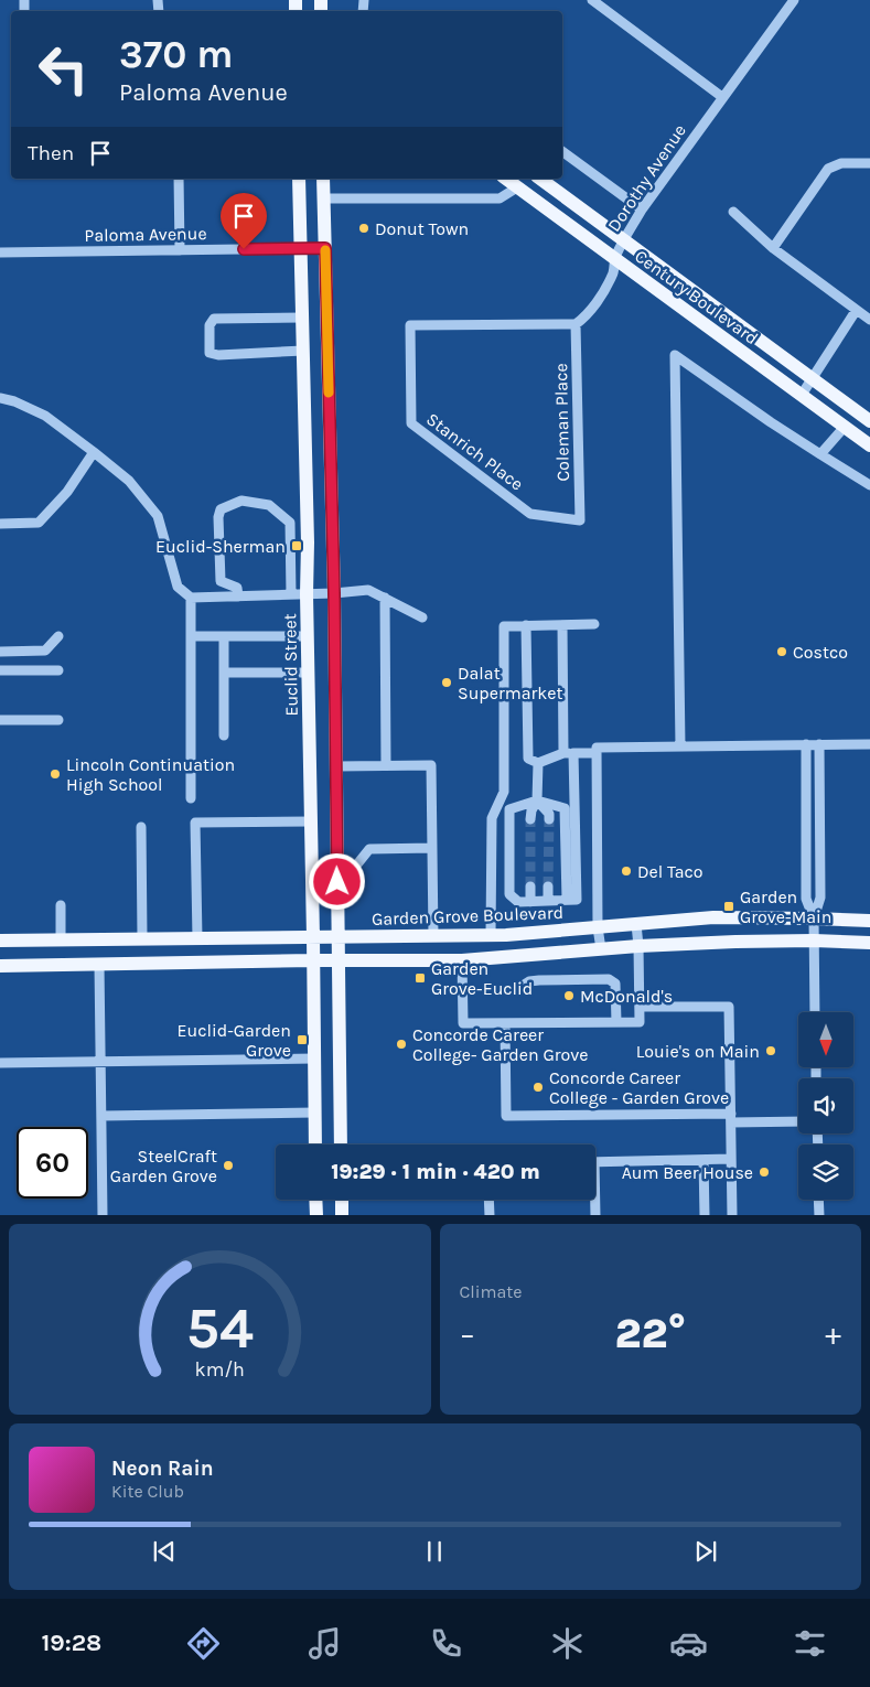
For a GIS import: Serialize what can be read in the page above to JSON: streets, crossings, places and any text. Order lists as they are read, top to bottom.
{
  "streets": {
    "main road": ["Century Boulevard", "Euclid Street", "Garden Grove Boulevard"],
    "street": [
      "Dorothy Avenue",
      "Paloma Avenue",
      "Coleman Place",
      "Stanrich Place"
    ]
  },
  "crossings": [
    ["Dorothy Avenue", "Century Boulevard"],
    ["Dorothy Avenue", "Coleman Place"],
    ["Dorothy Avenue", "Stanrich Place"],
    ["Paloma Avenue", "Euclid Street"],
    ["Coleman Place", "Stanrich Place"],
    ["Euclid Street", "Garden Grove Boulevard"]
  ],
  "places": {
    "other": [
      "Donut Town",
      "Costco",
      "Dalat Supermarket",
      "Lincoln Continuation High School",
      "Del Taco",
      "McDonald's",
      "Concorde Career College- Garden Grove",
      "Louie's on Main",
      "Concorde Career College - Garden Grove",
      "SteelCraft Garden Grove",
      "Aum Beer House"
    ],
    "transit": [
      "Euclid-Sherman",
      "Garden Grove-Main",
      "Garden Grove-Euclid",
      "Euclid-Garden Grove"
    ]
  },
  "north": "bottom",
  "page": {
    "turn": ["370 m", "Paloma Avenue"],
    "then": "Then",
    "limit": "60",
    "trip": "19:29 · 1 min · 420 m",
    "tile": "Climate",
    "heat": ["−", "22°", "+"],
    "song": ["Neon Rain", "Kite Club"],
    "tabs": "19:28",
    "gauge": ["54", "km/h"]
  }
}
